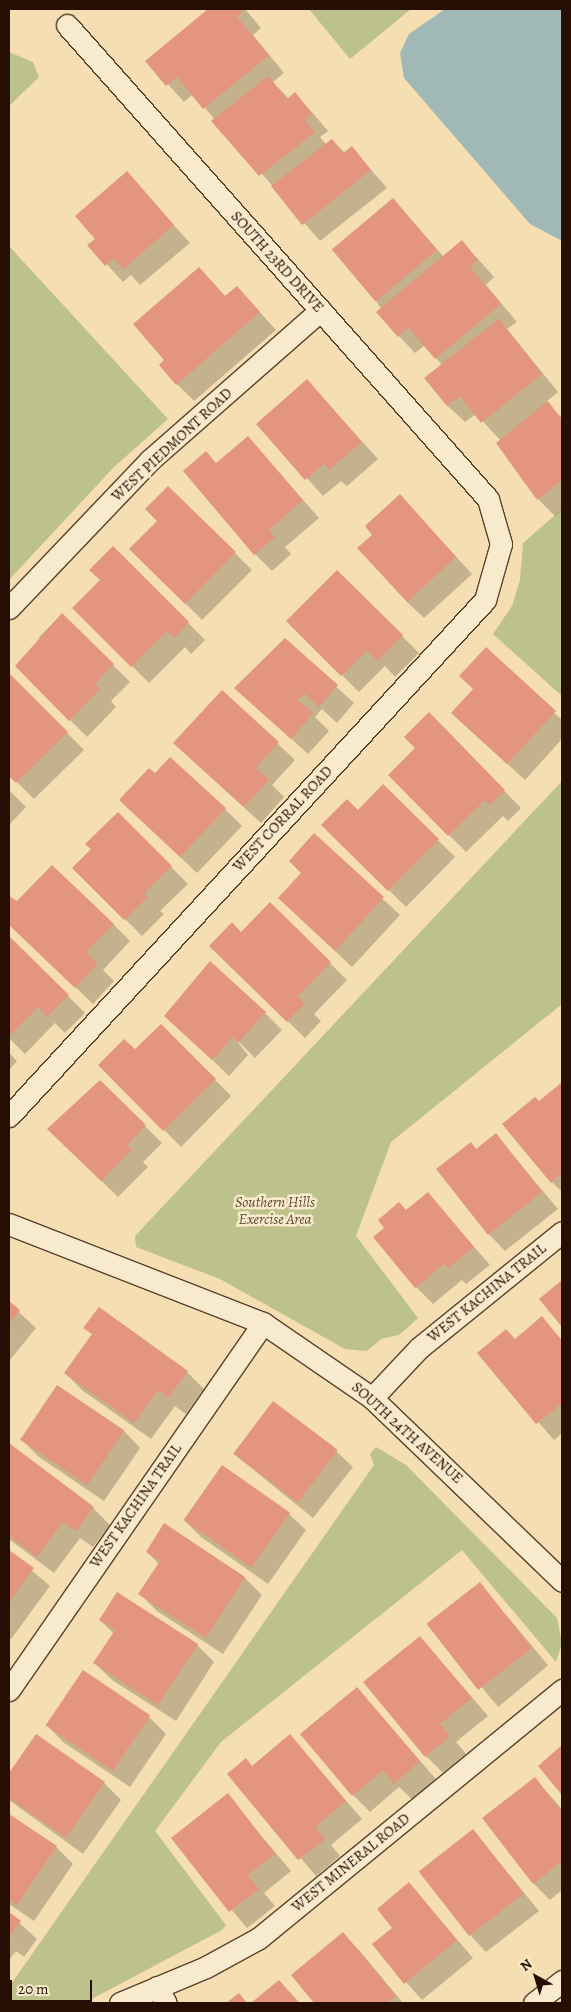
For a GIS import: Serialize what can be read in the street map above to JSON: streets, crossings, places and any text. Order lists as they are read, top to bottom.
{
  "streets": {
    "street": [
      "SOUTH 23RD DRIVE",
      "WEST PIEDMONT ROAD",
      "WEST CORRAL ROAD",
      "WEST KACHINA TRAIL",
      "SOUTH 24TH AVENUE",
      "WEST MINERAL ROAD"
    ]
  },
  "crossings": [
    ["SOUTH 23RD DRIVE", "WEST PIEDMONT ROAD"],
    ["SOUTH 23RD DRIVE", "WEST CORRAL ROAD"],
    ["WEST KACHINA TRAIL", "SOUTH 24TH AVENUE"]
  ],
  "parks": ["Southern Hills Exercise Area"],
  "scale_bar": "20 m",
  "north": "top left"
}
